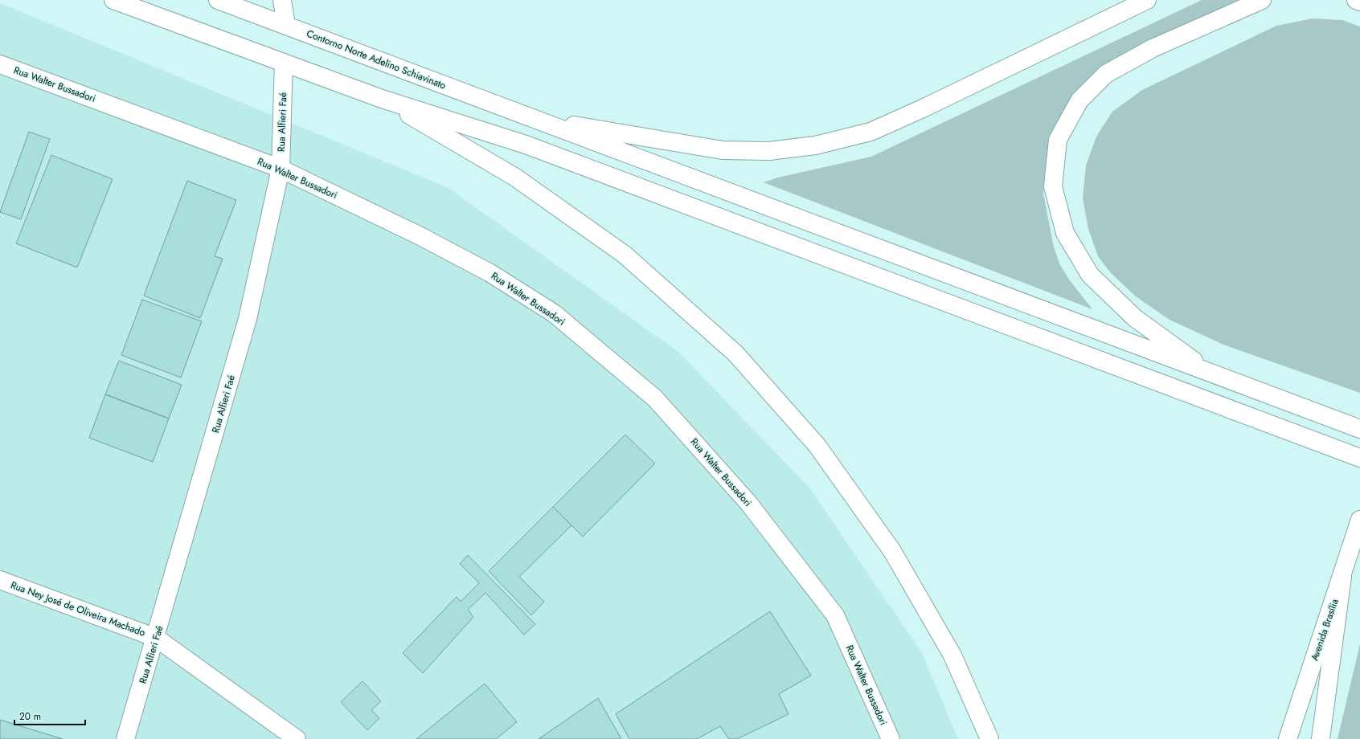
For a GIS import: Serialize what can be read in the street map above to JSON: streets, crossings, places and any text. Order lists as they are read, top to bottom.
{
  "streets": {
    "main road": [
      "Contorno Norte Adelino Schiavinato",
      "Rua Walter Bussadori",
      "Rua Alfieri Faé",
      "Rua Ney José de Oliveira Machado",
      "Avenida Brasília"
    ]
  },
  "crossings": [
    ["Rua Walter Bussadori", "Rua Alfieri Faé"],
    ["Rua Alfieri Faé", "Rua Ney José de Oliveira Machado"]
  ],
  "scale_bar": "20 m"
}
